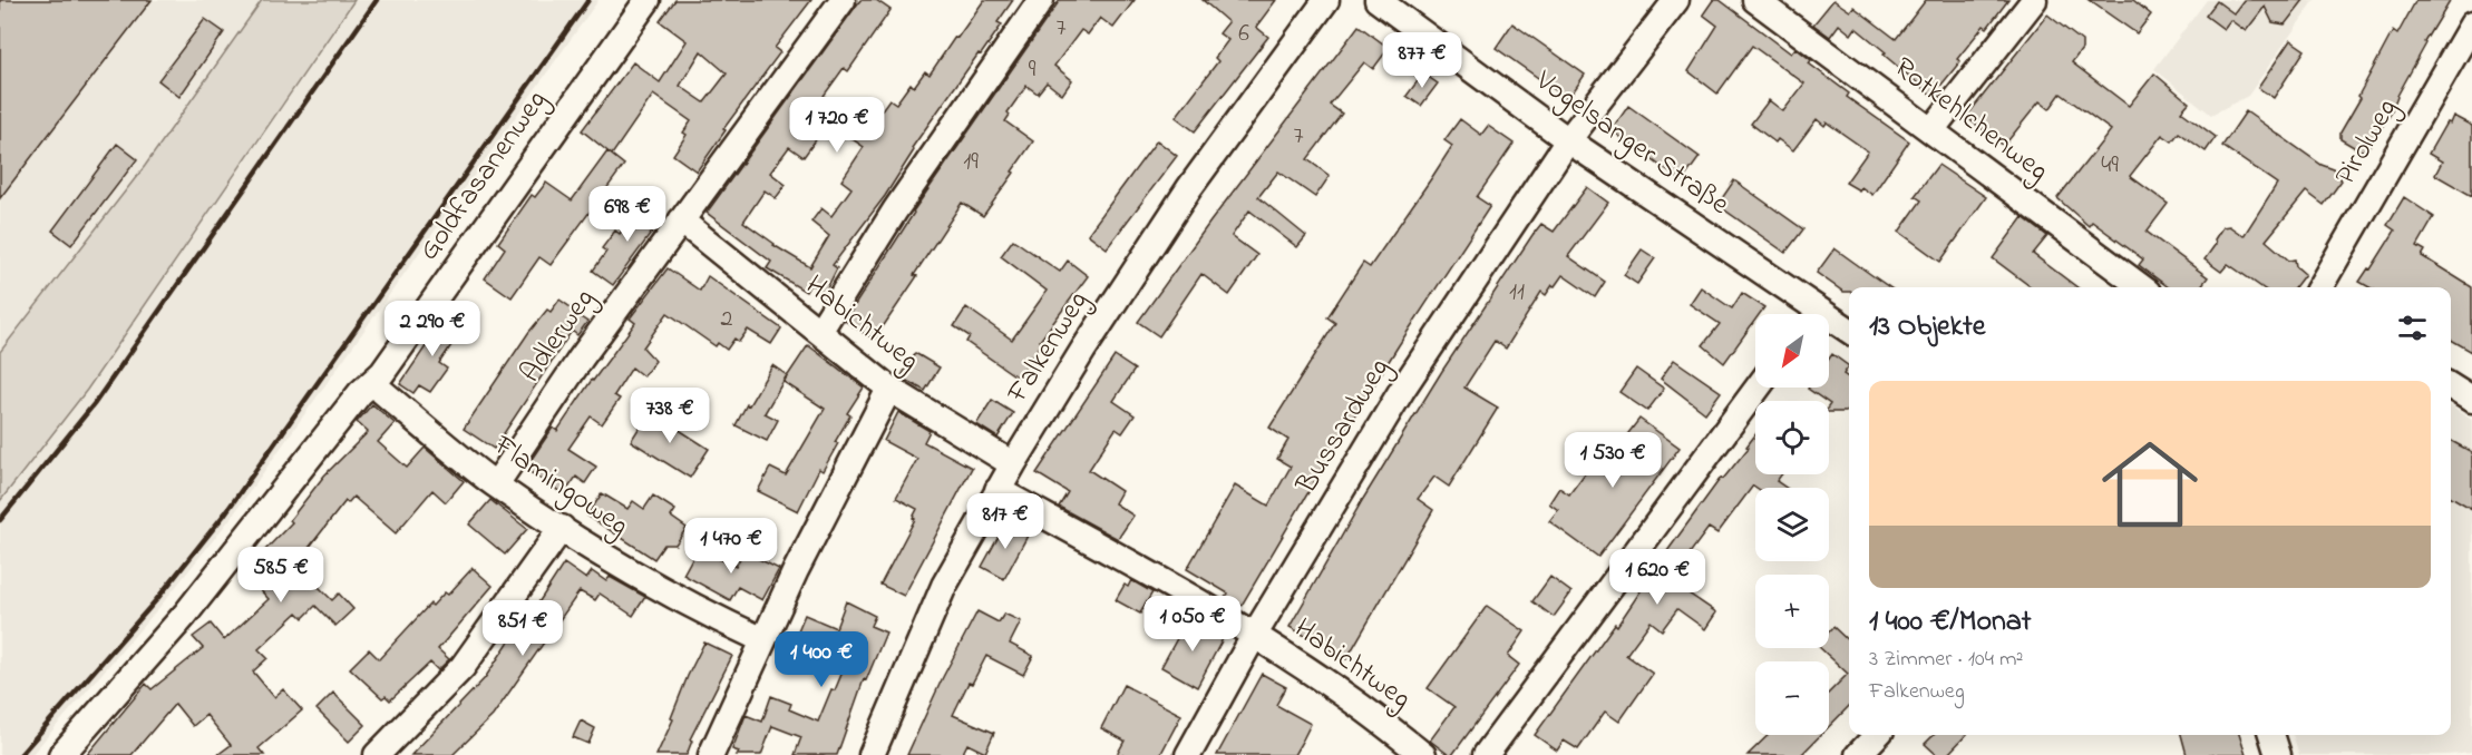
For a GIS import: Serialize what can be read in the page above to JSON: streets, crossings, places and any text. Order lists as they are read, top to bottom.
{
  "streets": {
    "street": [
      "Rotkehlchenweg",
      "Pirolweg",
      "Vogelsanger Straße",
      "Goldfasanenweg",
      "Habichtweg",
      "Adlerweg",
      "Falkenweg",
      "Bussardweg",
      "Flamingoweg"
    ]
  },
  "crossings": [
    ["Vogelsanger Straße", "Bussardweg"],
    ["Goldfasanenweg", "Flamingoweg"],
    ["Habichtweg", "Adlerweg"],
    ["Habichtweg", "Falkenweg"],
    ["Habichtweg", "Bussardweg"],
    ["Adlerweg", "Flamingoweg"]
  ],
  "house_numbers": [
    "7",
    "6",
    "9",
    "7",
    "19",
    "49",
    "11",
    "2"
  ],
  "north": "bottom left",
  "page": {
    "price": [
      "877 €",
      "1 720 €",
      "698 €",
      "2 290 €",
      "738 €",
      "1 530 €",
      "817 €",
      "1 470 €",
      "585 €",
      "1 620 €",
      "1 050 €",
      "851 €",
      "1 400 €"
    ],
    "heading": "13 Objekte",
    "map_buttons": ["+", "−"],
    "list": [
      {
        "name": "1 400 €/Monat",
        "note": "3 Zimmer · 104 m² · Falkenweg"
      }
    ]
  }
}
